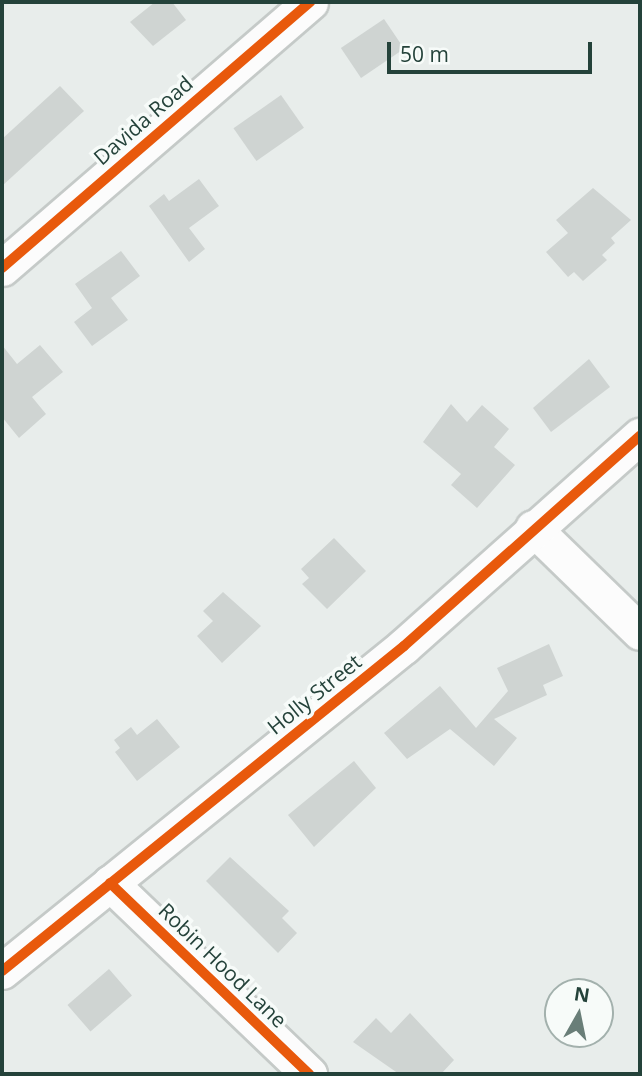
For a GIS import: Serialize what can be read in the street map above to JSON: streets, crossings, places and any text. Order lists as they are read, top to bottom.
{
  "streets": {
    "street": ["Davida Road", "Holly Street", "Robin Hood Lane"]
  },
  "crossings": [
    ["Holly Street", "Robin Hood Lane"]
  ],
  "scale_bar": "50 m",
  "north": "top"
}
